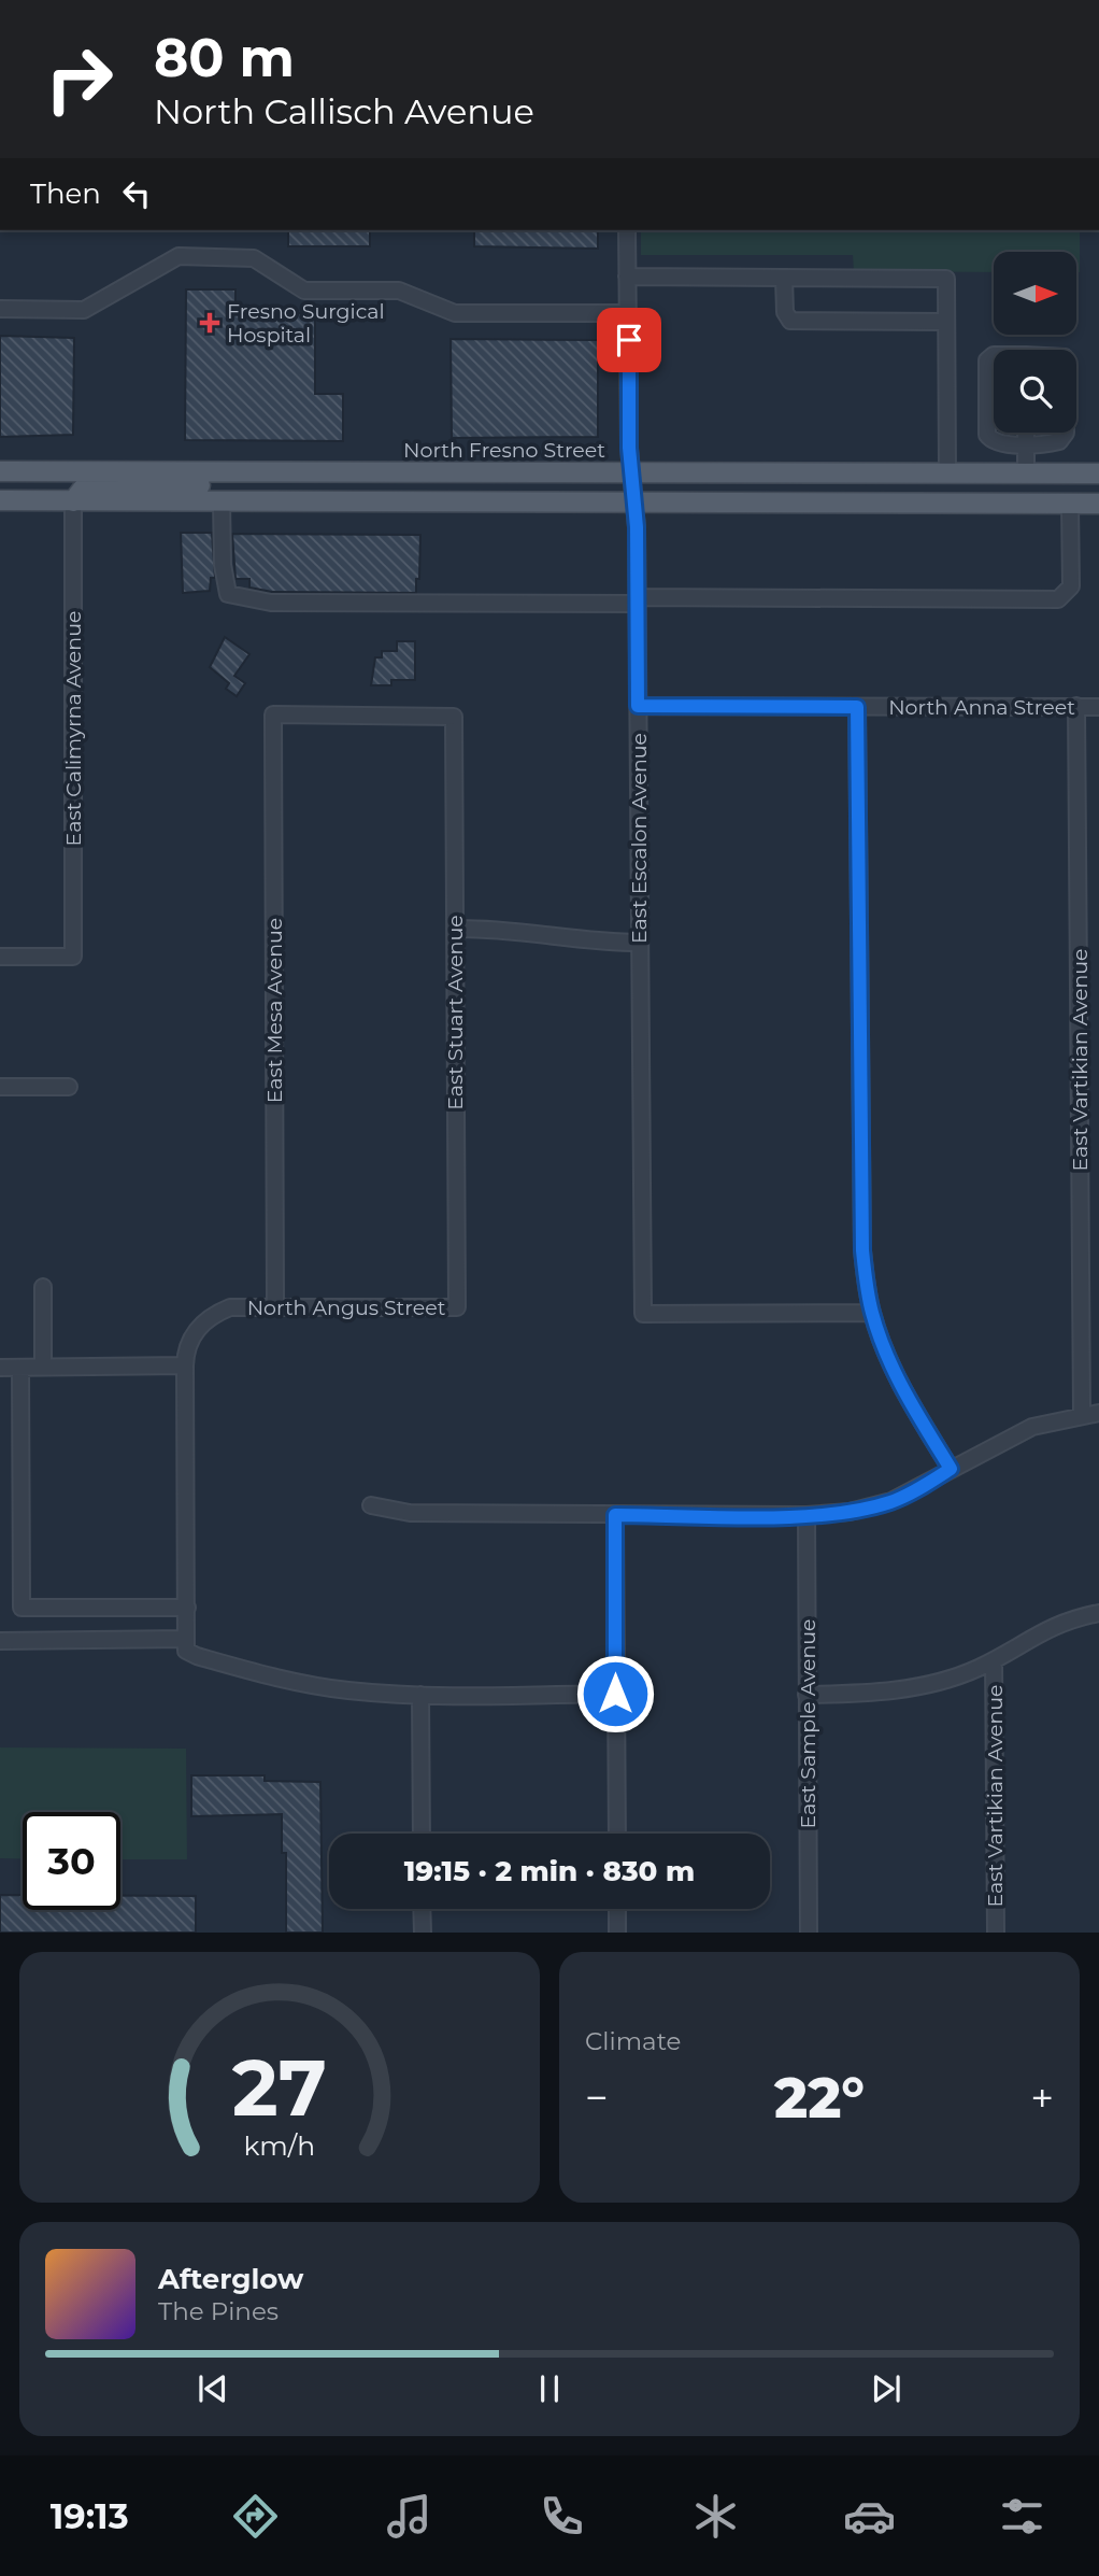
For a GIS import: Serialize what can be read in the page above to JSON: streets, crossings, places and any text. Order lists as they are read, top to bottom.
{
  "streets": {
    "main road": ["North Fresno Street"],
    "street": [
      "North Anna Street",
      "East Calimyrna Avenue",
      "East Escalon Avenue",
      "East Mesa Avenue",
      "East Stuart Avenue",
      "East Vartikian Avenue",
      "North Angus Street",
      "East Sample Avenue"
    ]
  },
  "crossings": [
    ["North Fresno Street", "East Escalon Avenue"],
    ["North Anna Street", "East Escalon Avenue"],
    ["North Anna Street", "East Vartikian Avenue"],
    ["East Mesa Avenue", "East Stuart Avenue"],
    ["East Mesa Avenue", "North Angus Street"],
    ["East Stuart Avenue", "North Angus Street"]
  ],
  "places": {
    "health": ["Fresno Surgical Hospital"]
  },
  "north": "right",
  "page": {
    "turn": ["80 m", "North Callisch Avenue"],
    "then": "Then",
    "limit": "30",
    "trip": "19:15 · 2 min · 830 m",
    "tile": "Climate",
    "heat": ["−", "22°", "+"],
    "song": ["Afterglow", "The Pines"],
    "tabs": "19:13",
    "gauge": ["27", "km/h"]
  }
}
